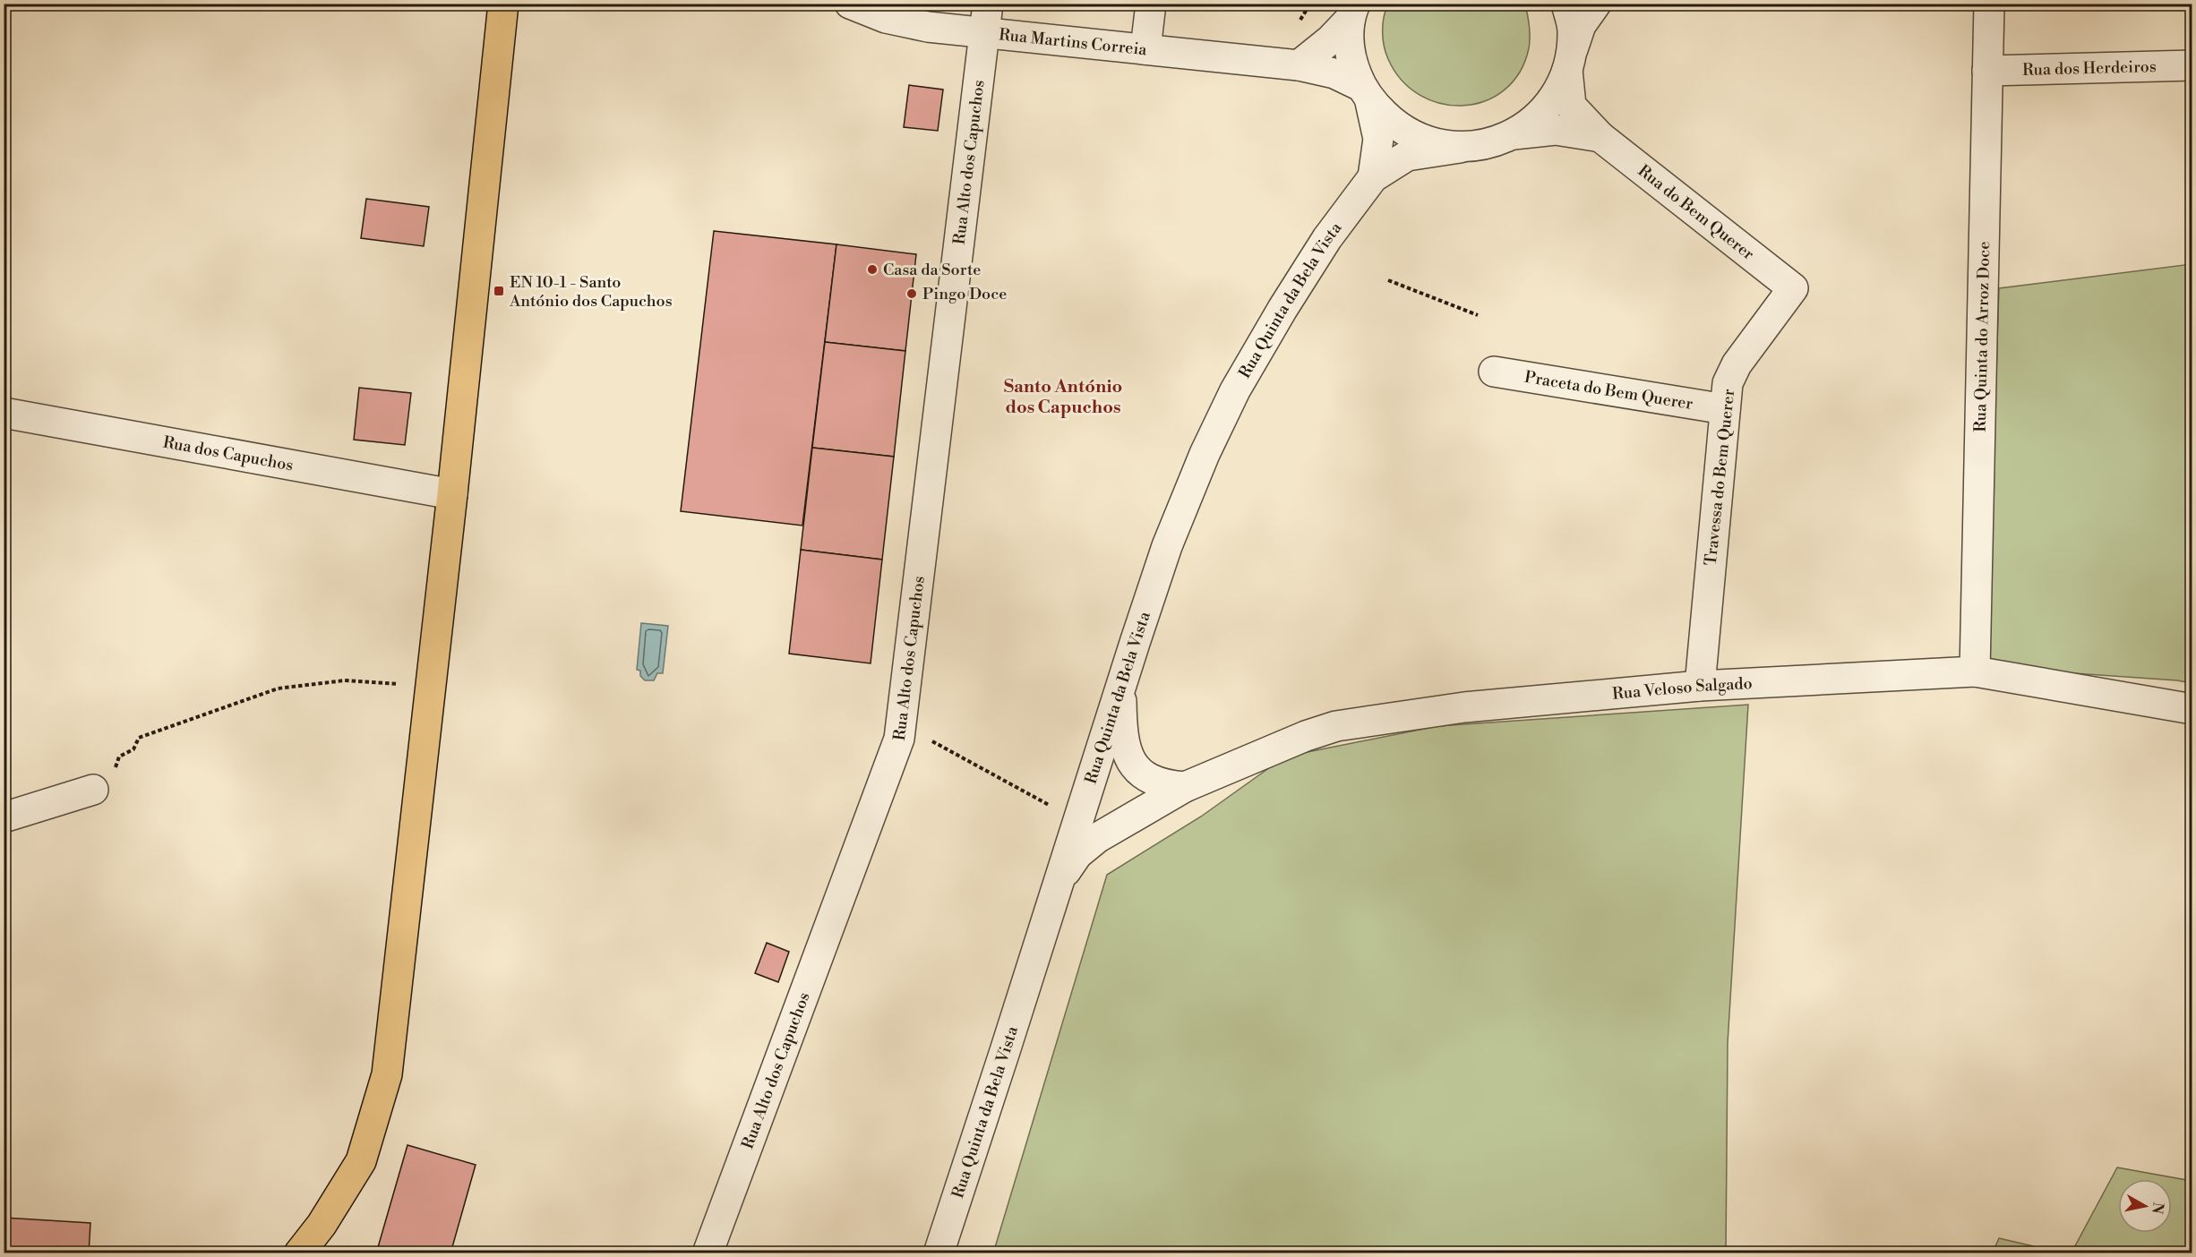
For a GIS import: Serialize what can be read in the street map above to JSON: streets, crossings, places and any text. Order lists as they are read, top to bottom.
{
  "streets": {
    "street": [
      "Rua Martins Correia",
      "Rua dos Herdeiros",
      "Rua Alto dos Capuchos",
      "Rua do Bem Querer",
      "Rua Quinta da Bela Vista",
      "Rua Quinta do Arroz Doce",
      "Praceta do Bem Querer",
      "Rua dos Capuchos",
      "Travessa do Bem Querer",
      "Rua Veloso Salgado"
    ]
  },
  "crossings": [
    ["Rua Martins Correia", "Rua Alto dos Capuchos"],
    ["Rua dos Herdeiros", "Rua Quinta do Arroz Doce"],
    ["Rua do Bem Querer", "Travessa do Bem Querer"],
    ["Rua Quinta da Bela Vista", "Rua Veloso Salgado"],
    ["Rua Quinta do Arroz Doce", "Rua Veloso Salgado"],
    ["Praceta do Bem Querer", "Travessa do Bem Querer"],
    ["Travessa do Bem Querer", "Rua Veloso Salgado"]
  ],
  "districts": ["Santo António dos Capuchos"],
  "places": {
    "other": ["Casa da Sorte", "Pingo Doce"],
    "transit": ["EN 10-1 - Santo António dos Capuchos"]
  },
  "north": "right"
}
